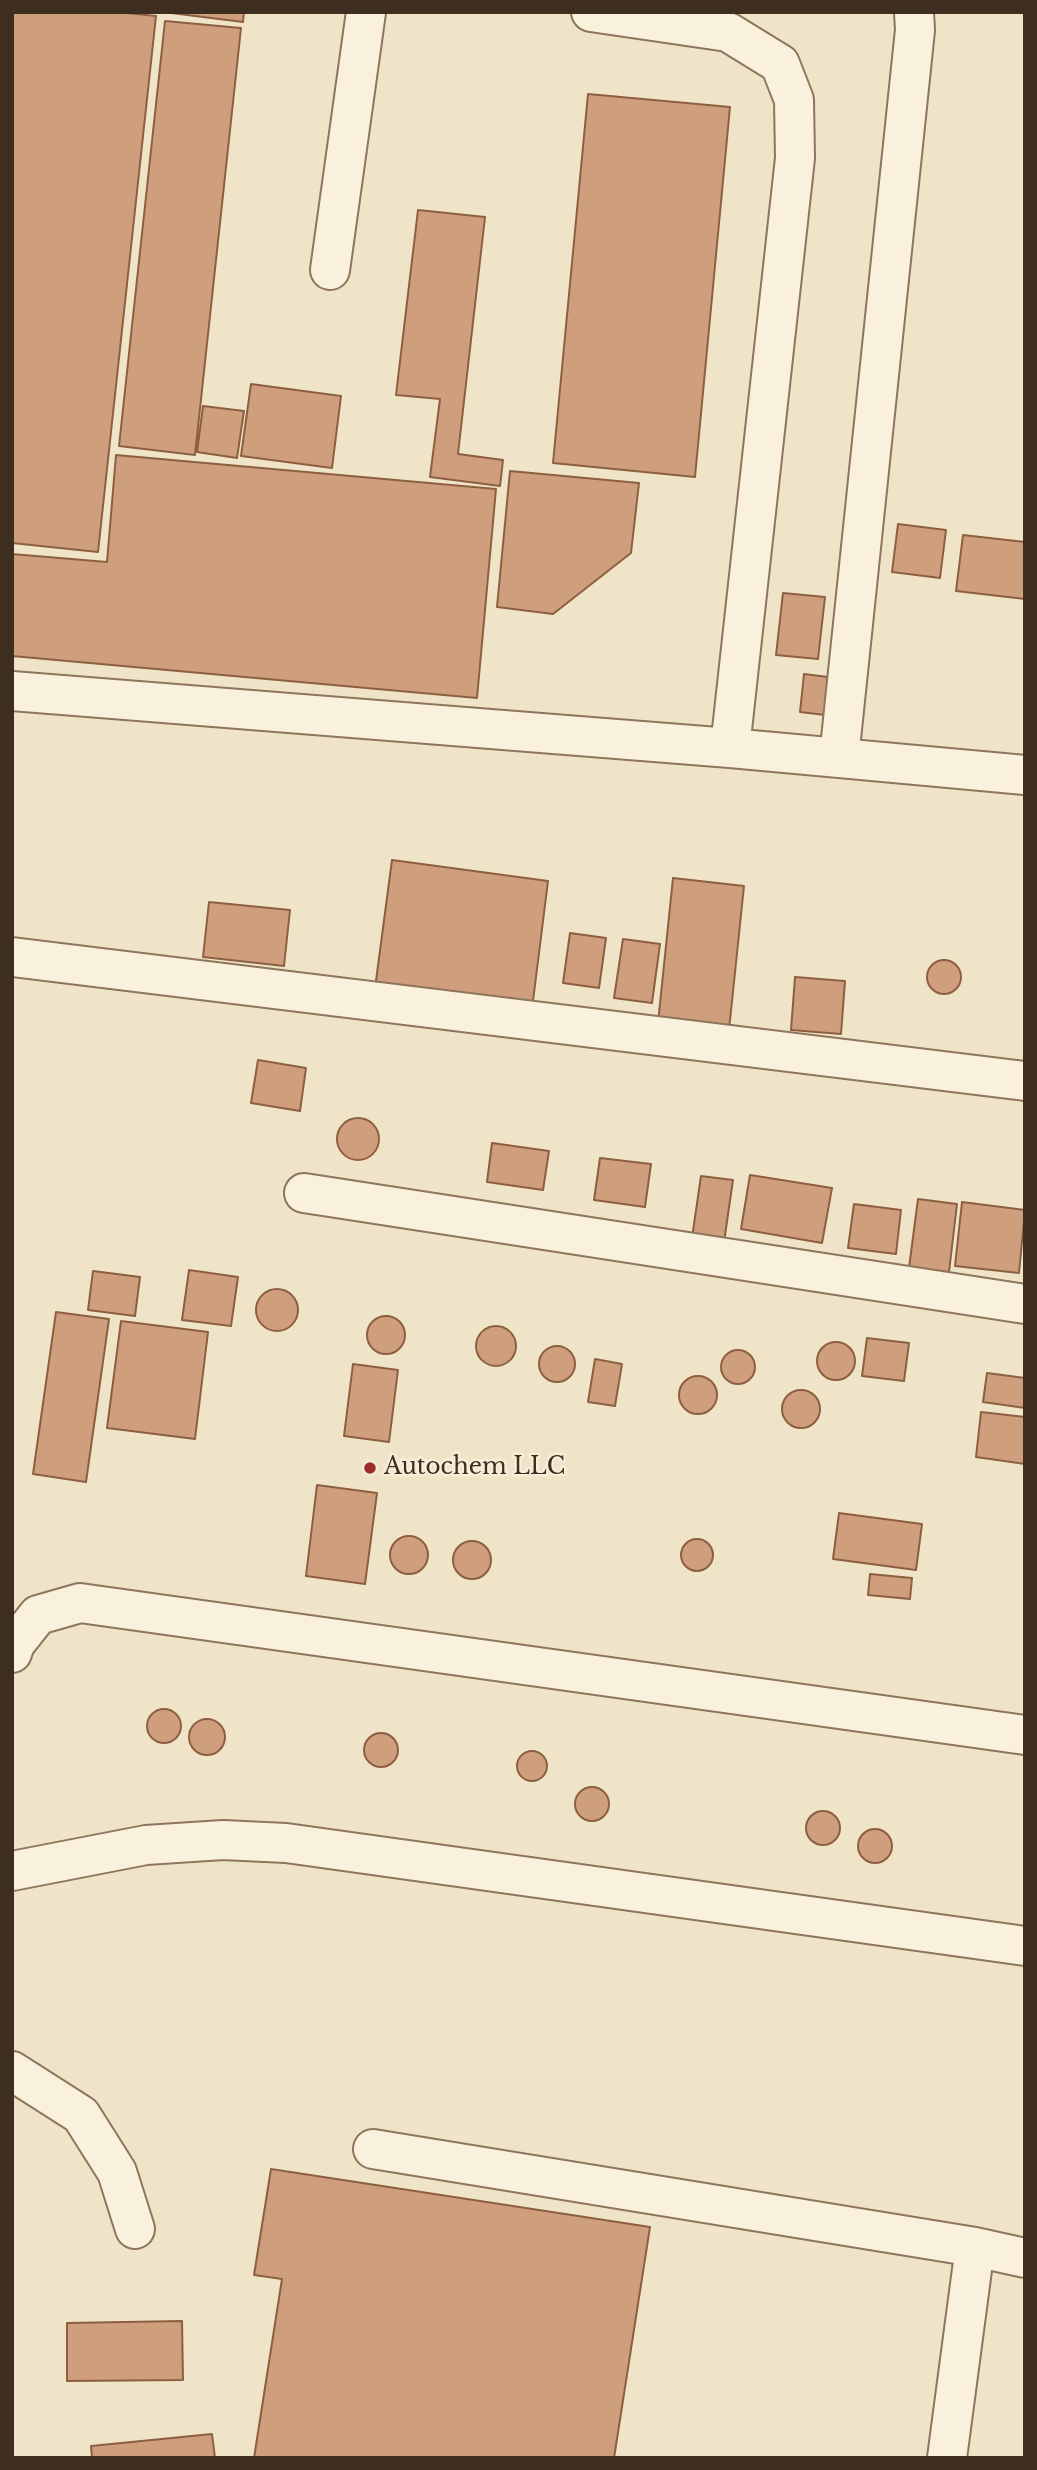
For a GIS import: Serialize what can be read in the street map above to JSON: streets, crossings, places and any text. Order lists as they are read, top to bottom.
{
  "places": ["Autochem LLC"]
}
